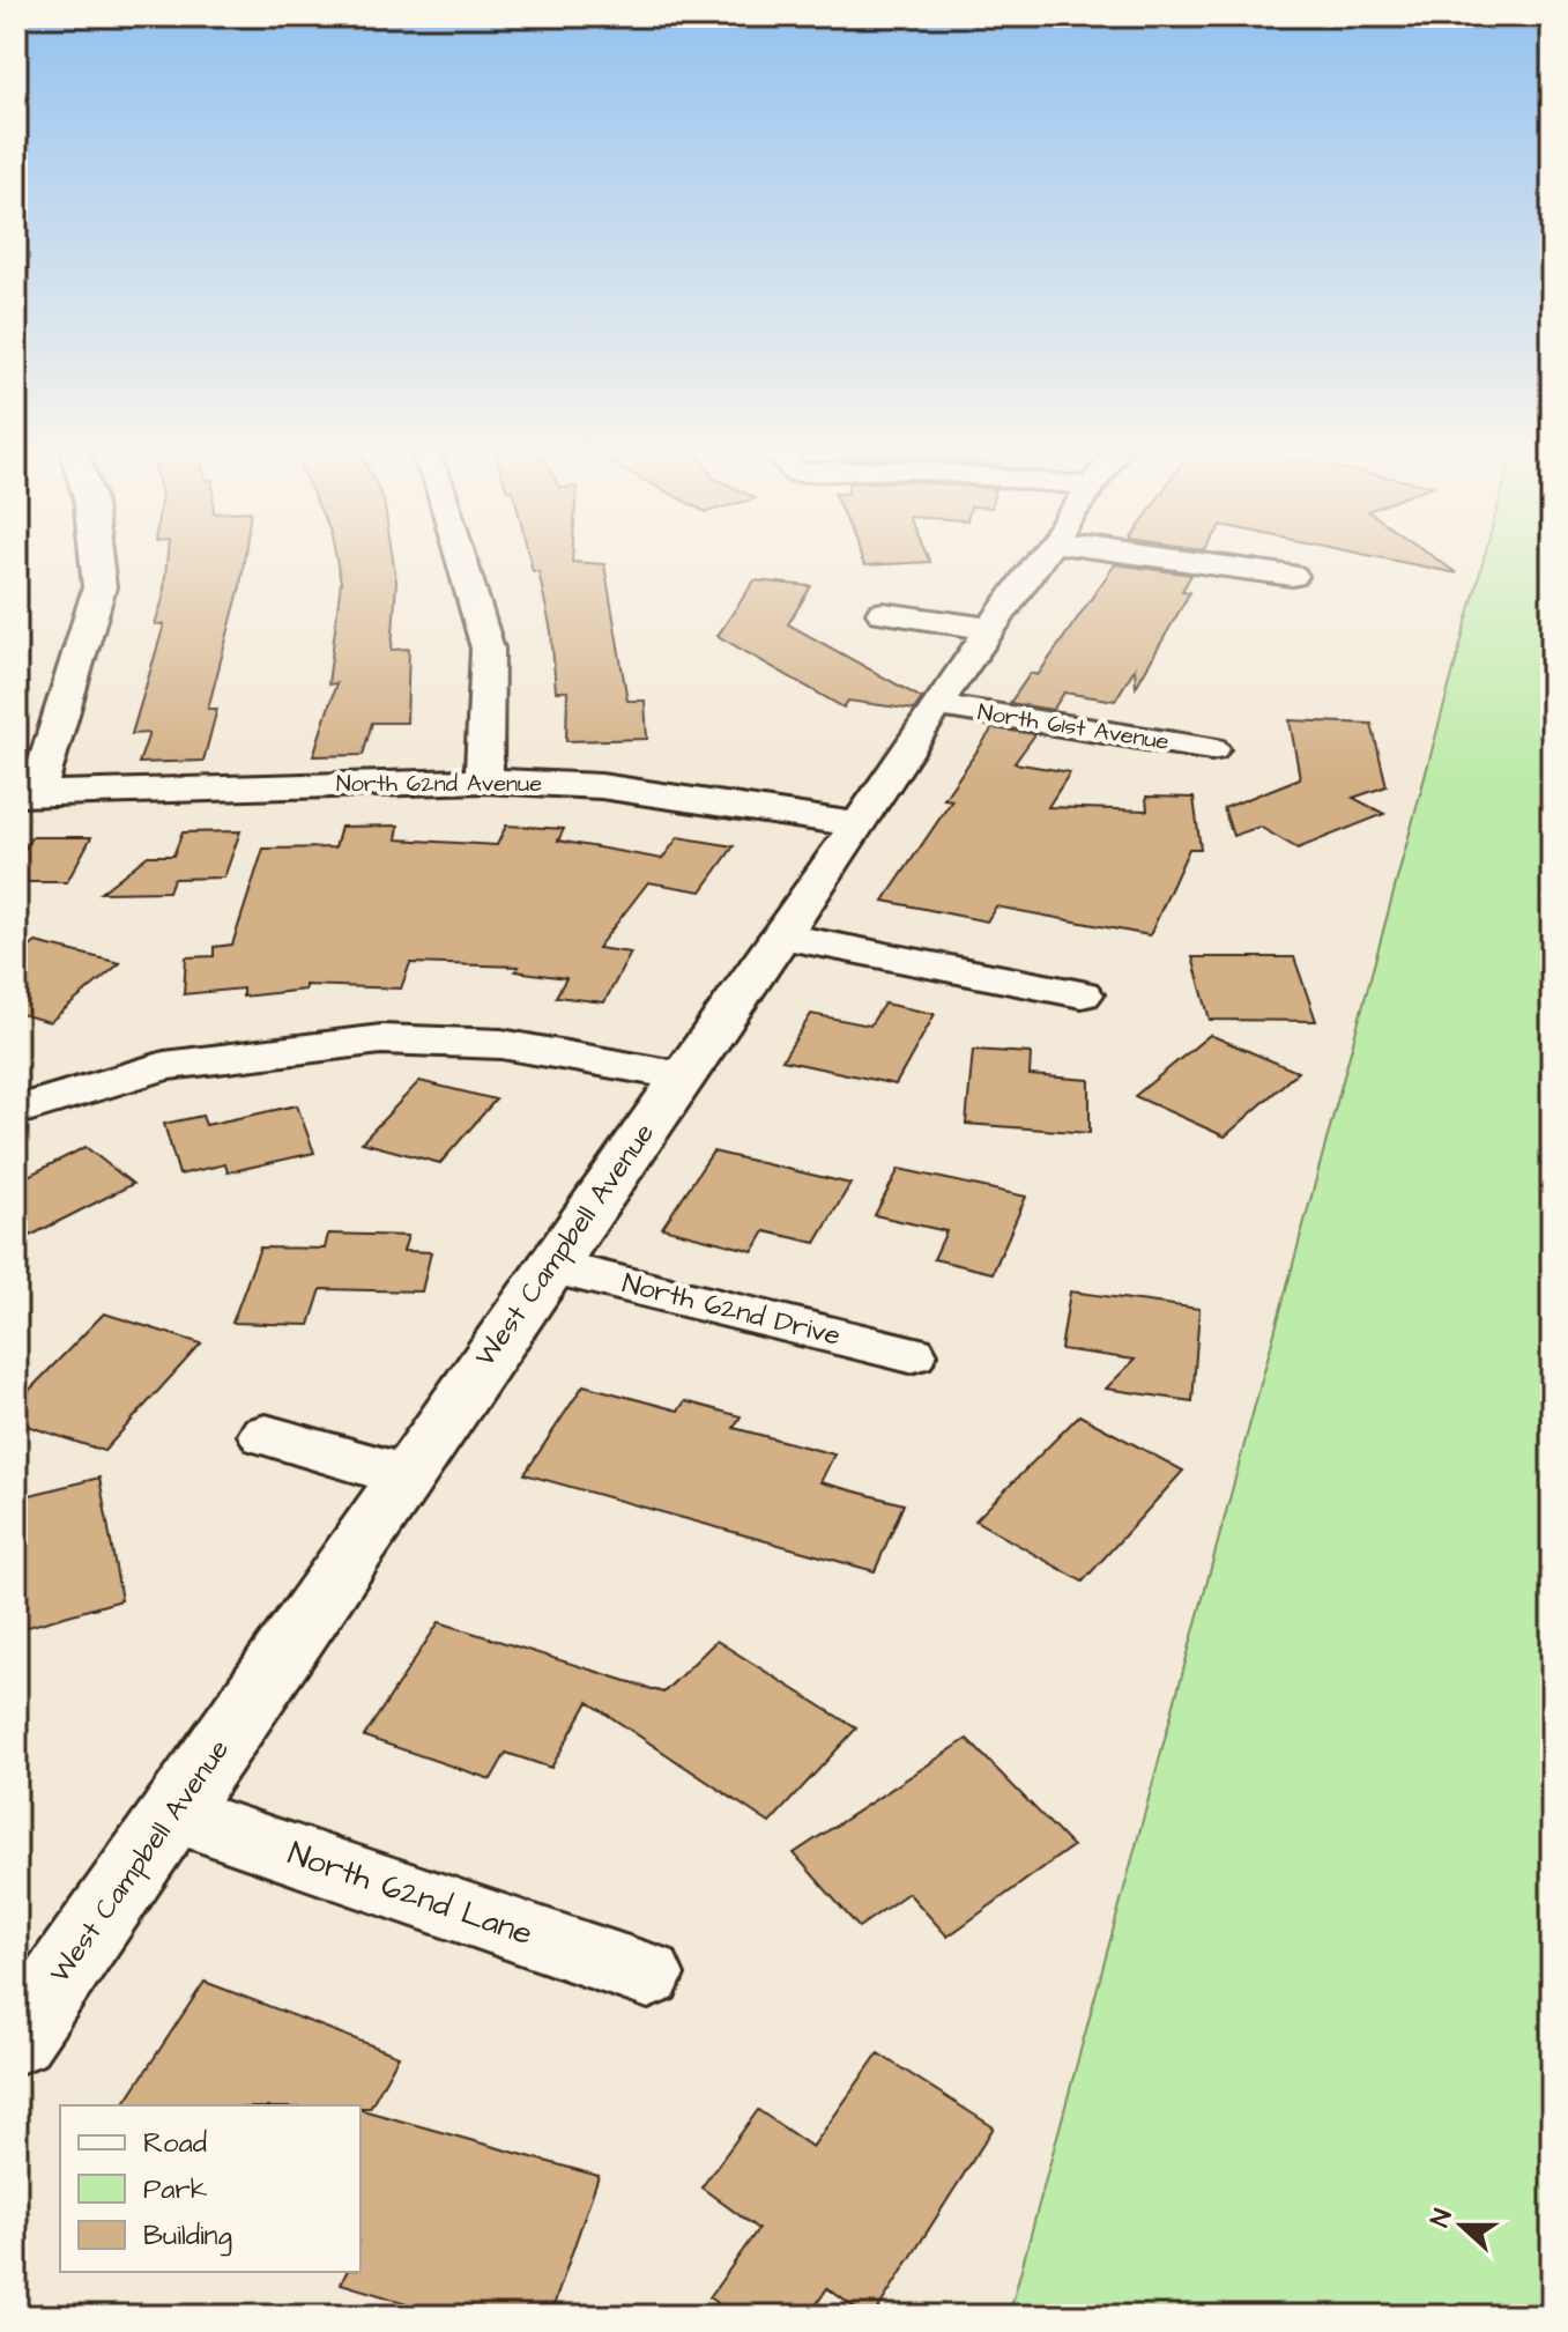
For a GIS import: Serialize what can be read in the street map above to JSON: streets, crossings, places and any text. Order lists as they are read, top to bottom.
{
  "streets": {
    "street": [
      "North 61st Avenue",
      "North 62nd Avenue",
      "West Campbell Avenue",
      "North 62nd Drive",
      "North 62nd Lane"
    ]
  },
  "crossings": [
    ["North 61st Avenue", "West Campbell Avenue"],
    ["North 62nd Avenue", "West Campbell Avenue"],
    ["West Campbell Avenue", "North 62nd Drive"],
    ["West Campbell Avenue", "North 62nd Lane"]
  ],
  "legend": ["Road", "Park", "Building"],
  "north": "left"
}
